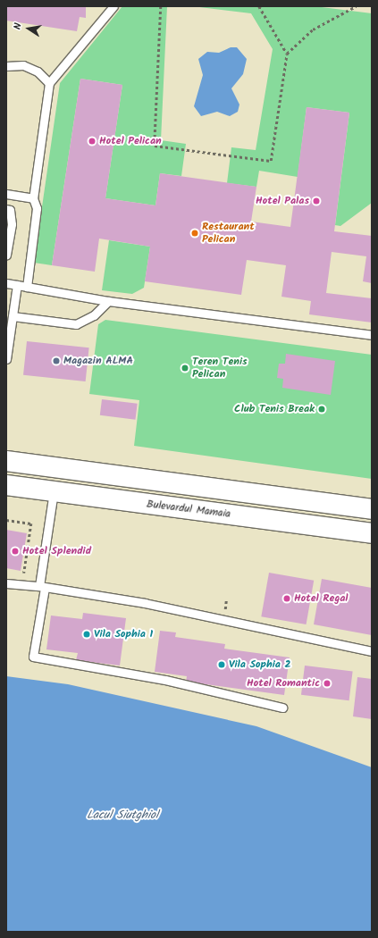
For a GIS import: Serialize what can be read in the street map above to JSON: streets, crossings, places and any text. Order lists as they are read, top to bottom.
{
  "streets": {
    "main road": ["Bulevardul Mamaia"]
  },
  "water": ["Lacul Siutghiol"],
  "places": [
    "Hotel Pelican",
    "Hotel Palas",
    "Restaurant Pelican",
    "Magazin ALMA",
    "Teren Tenis Pelican",
    "Club Tenis Break",
    "Hotel Splendid",
    "Hotel Regal",
    "Vila Sophia 1",
    "Vila Sophia 2",
    "Hotel Romantic"
  ],
  "north": "left"
}
